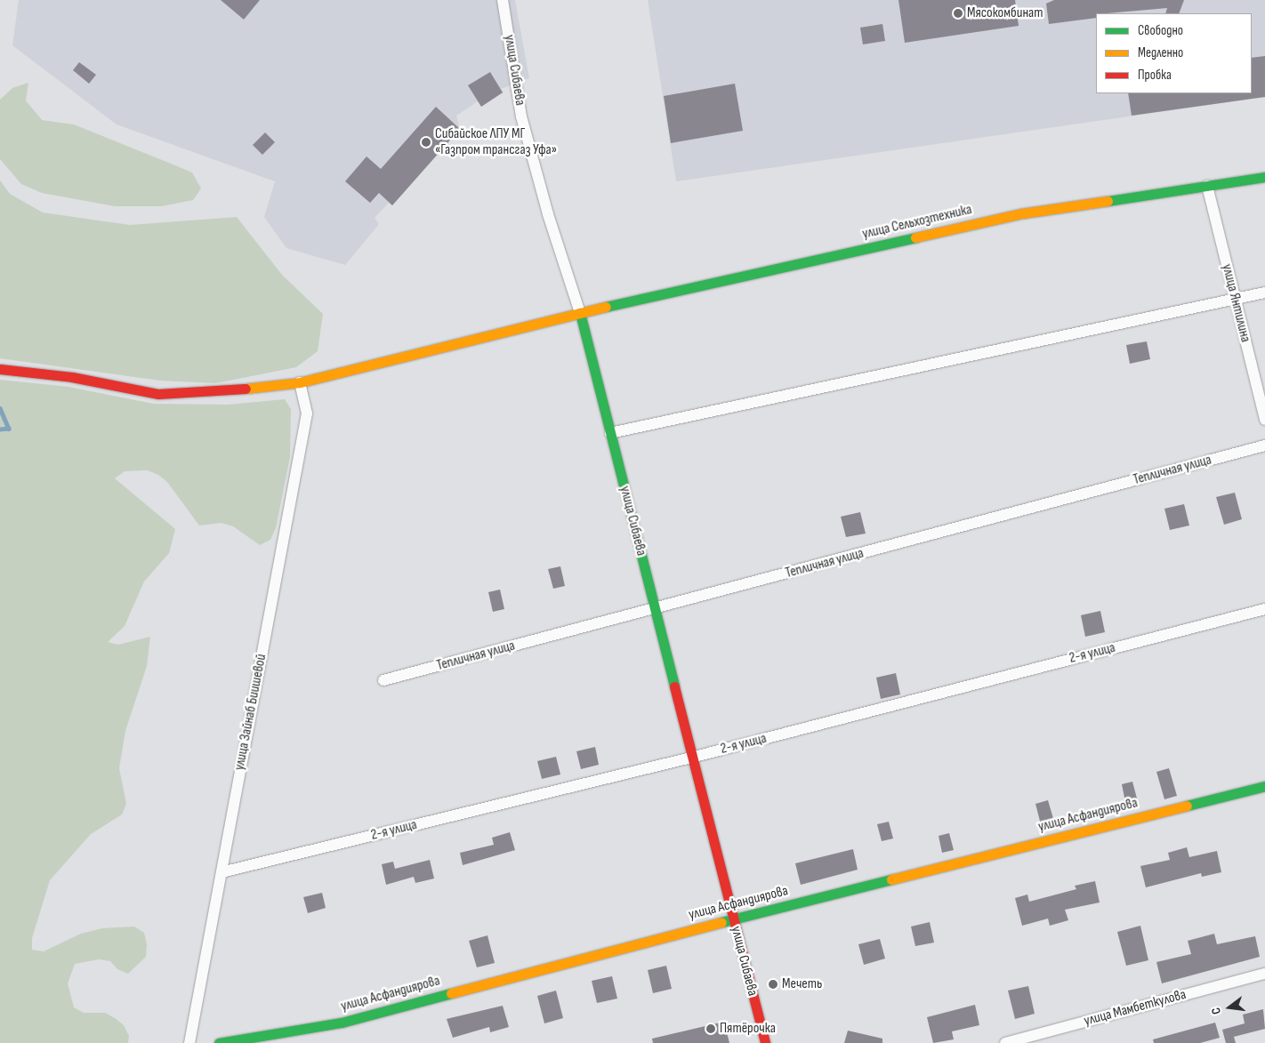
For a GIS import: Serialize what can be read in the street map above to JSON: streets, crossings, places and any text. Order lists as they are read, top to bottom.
{
  "streets": {
    "street": [
      "улица Сибаева",
      "улица Сельхозтехника",
      "улица Янтилина",
      "Тепличная улица",
      "2-я улица",
      "улица Зайнаб Биишевой",
      "улица Асфандиярова",
      "улица Мамбеткулова"
    ]
  },
  "crossings": [
    ["улица Сибаева", "улица Сельхозтехника"],
    ["улица Сибаева", "Тепличная улица"],
    ["улица Сибаева", "2-я улица"],
    ["улица Сибаева", "улица Асфандиярова"],
    ["улица Сельхозтехника", "улица Янтилина"],
    ["улица Сельхозтехника", "улица Зайнаб Биишевой"],
    ["2-я улица", "улица Зайнаб Биишевой"]
  ],
  "places": [
    "Мясокомбинат",
    "Сибайское ЛПУ МГ «Газпром трансгаз Уфа»",
    "Мечеть",
    "Пятёрочка"
  ],
  "legend": ["Свободно", "Медленно", "Пробка"],
  "north": "left"
}
